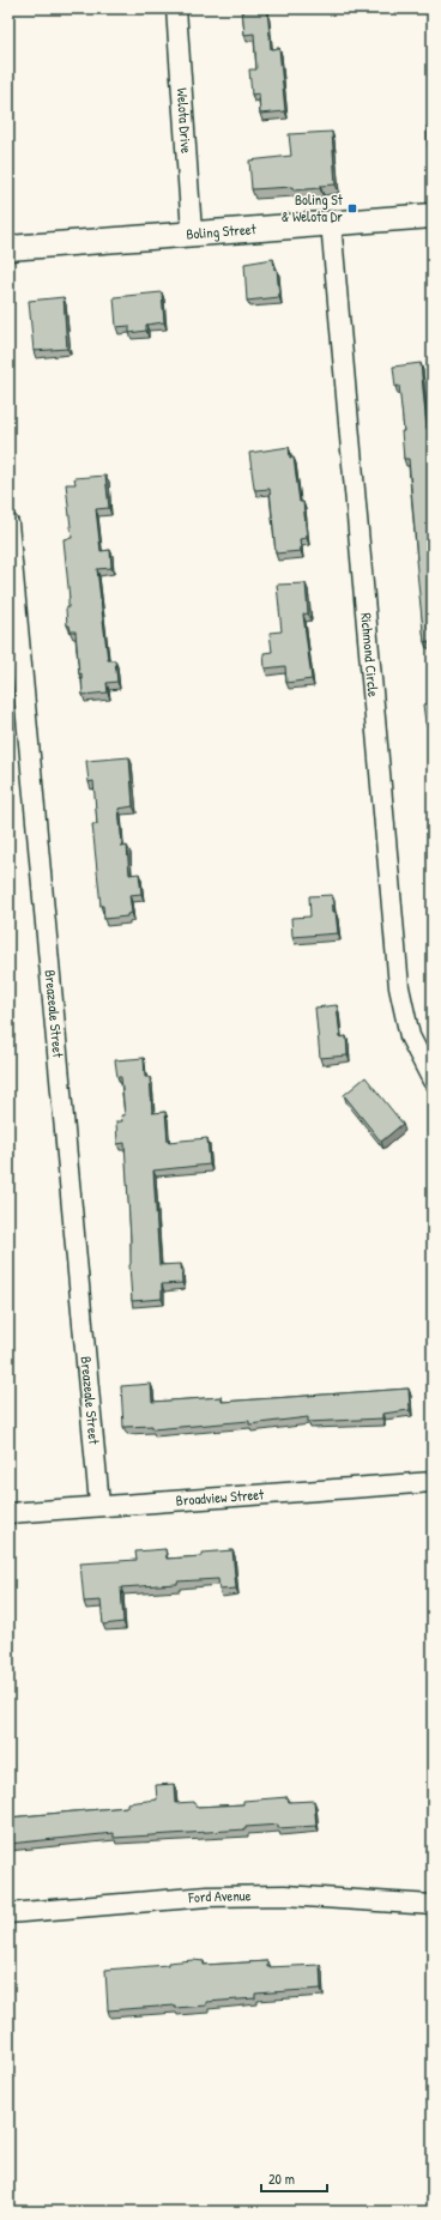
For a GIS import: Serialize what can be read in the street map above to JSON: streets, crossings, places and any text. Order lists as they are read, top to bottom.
{
  "streets": {
    "street": [
      "Welota Drive",
      "Boling Street",
      "Richmond Circle",
      "Breazeale Street",
      "Broadview Street",
      "Ford Avenue"
    ]
  },
  "crossings": [
    ["Welota Drive", "Boling Street"],
    ["Boling Street", "Richmond Circle"],
    ["Breazeale Street", "Broadview Street"]
  ],
  "places": {
    "transit": ["Boling St & Welota Dr"]
  },
  "scale_bar": "20 m"
}
